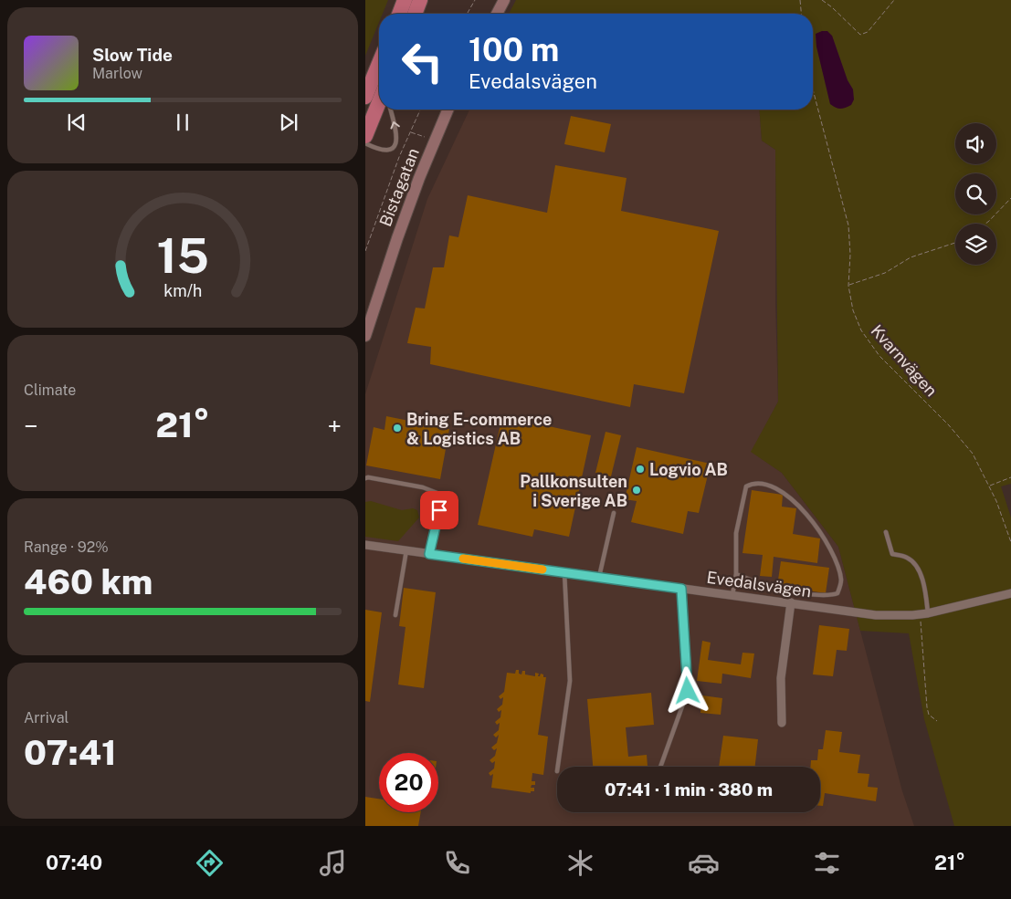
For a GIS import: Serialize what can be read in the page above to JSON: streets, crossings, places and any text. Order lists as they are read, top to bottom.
{
  "streets": {
    "street": ["Bistagatan", "Evedalsvägen"],
    "path": ["Kvarnvägen"]
  },
  "places": ["Bring E-commerce & Logistics AB", "Logvio AB", "Pallkonsulten i Sverige AB"],
  "page": {
    "turn": ["100 m", "Evedalsvägen"],
    "song": ["Slow Tide", "Marlow"],
    "tile": [
      "Climate",
      ["Range · 92%", "460 km"],
      ["Arrival", "07:41"]
    ],
    "heat": ["−", "21°", "+"],
    "limit": "20",
    "trip": "07:41 · 1 min · 380 m",
    "tabs": ["07:40", "21°"],
    "gauge": ["15", "km/h"]
  }
}
